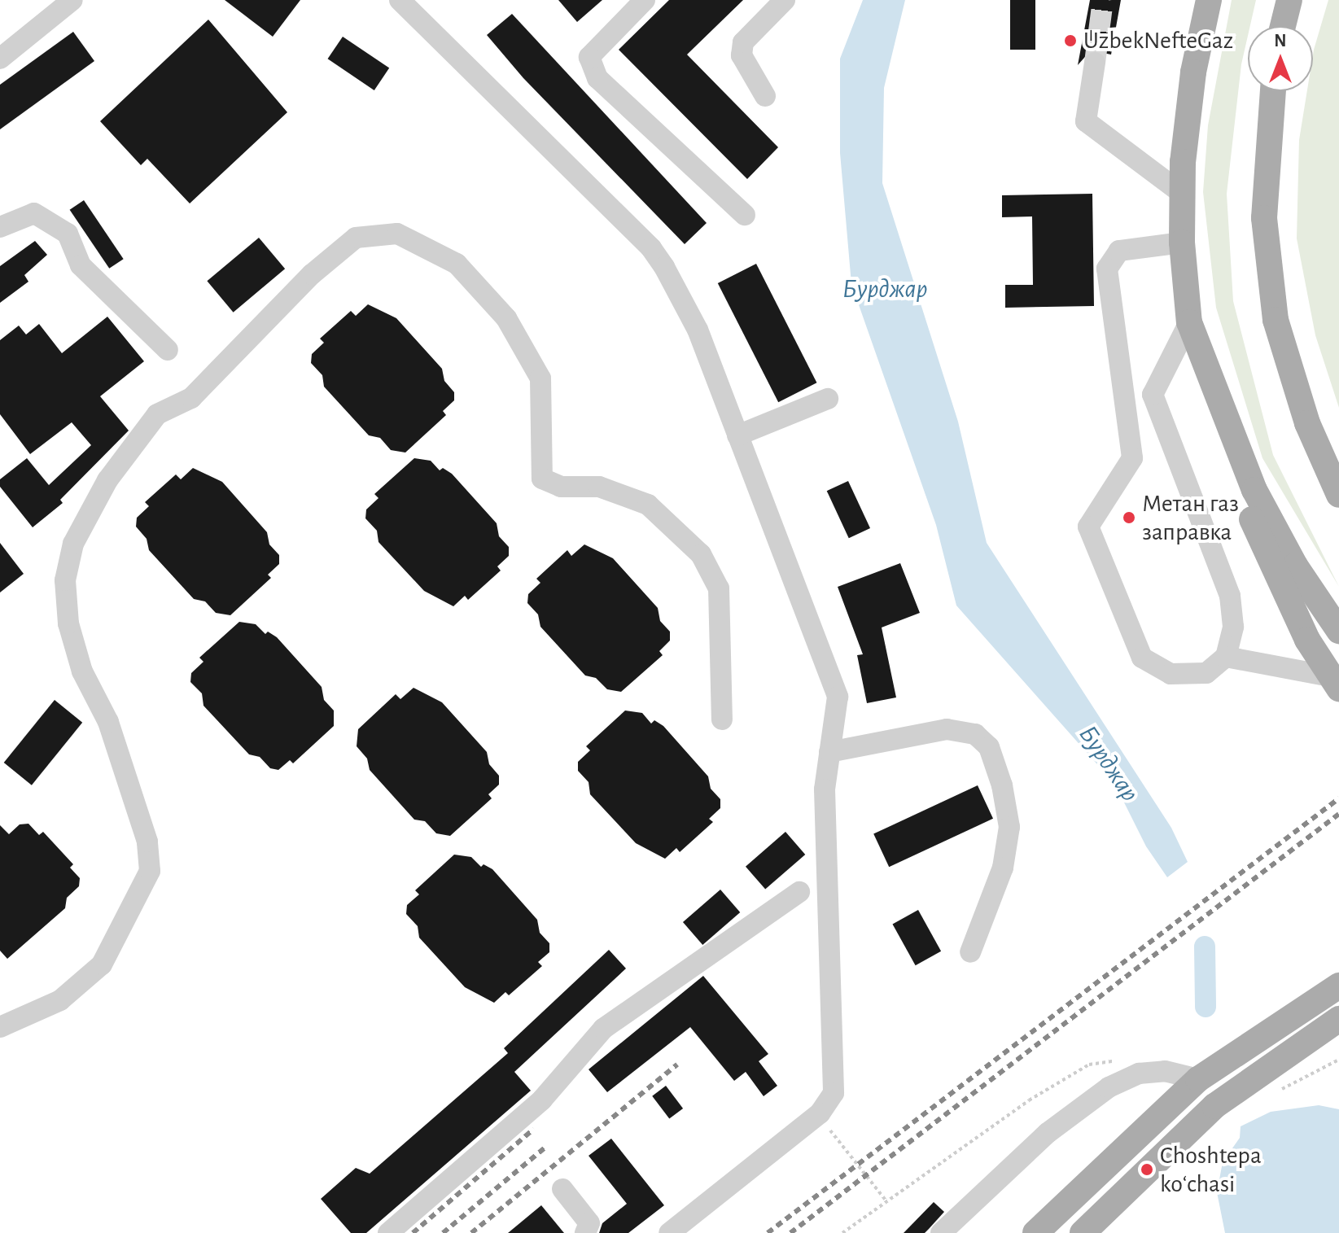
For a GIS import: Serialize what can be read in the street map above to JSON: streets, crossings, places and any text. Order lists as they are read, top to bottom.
{
  "water": ["Бурджар"],
  "places": ["UzbekNefteGaz", "Метан газ заправка", "Choshtepa koʻchasi"],
  "north": "top"
}
